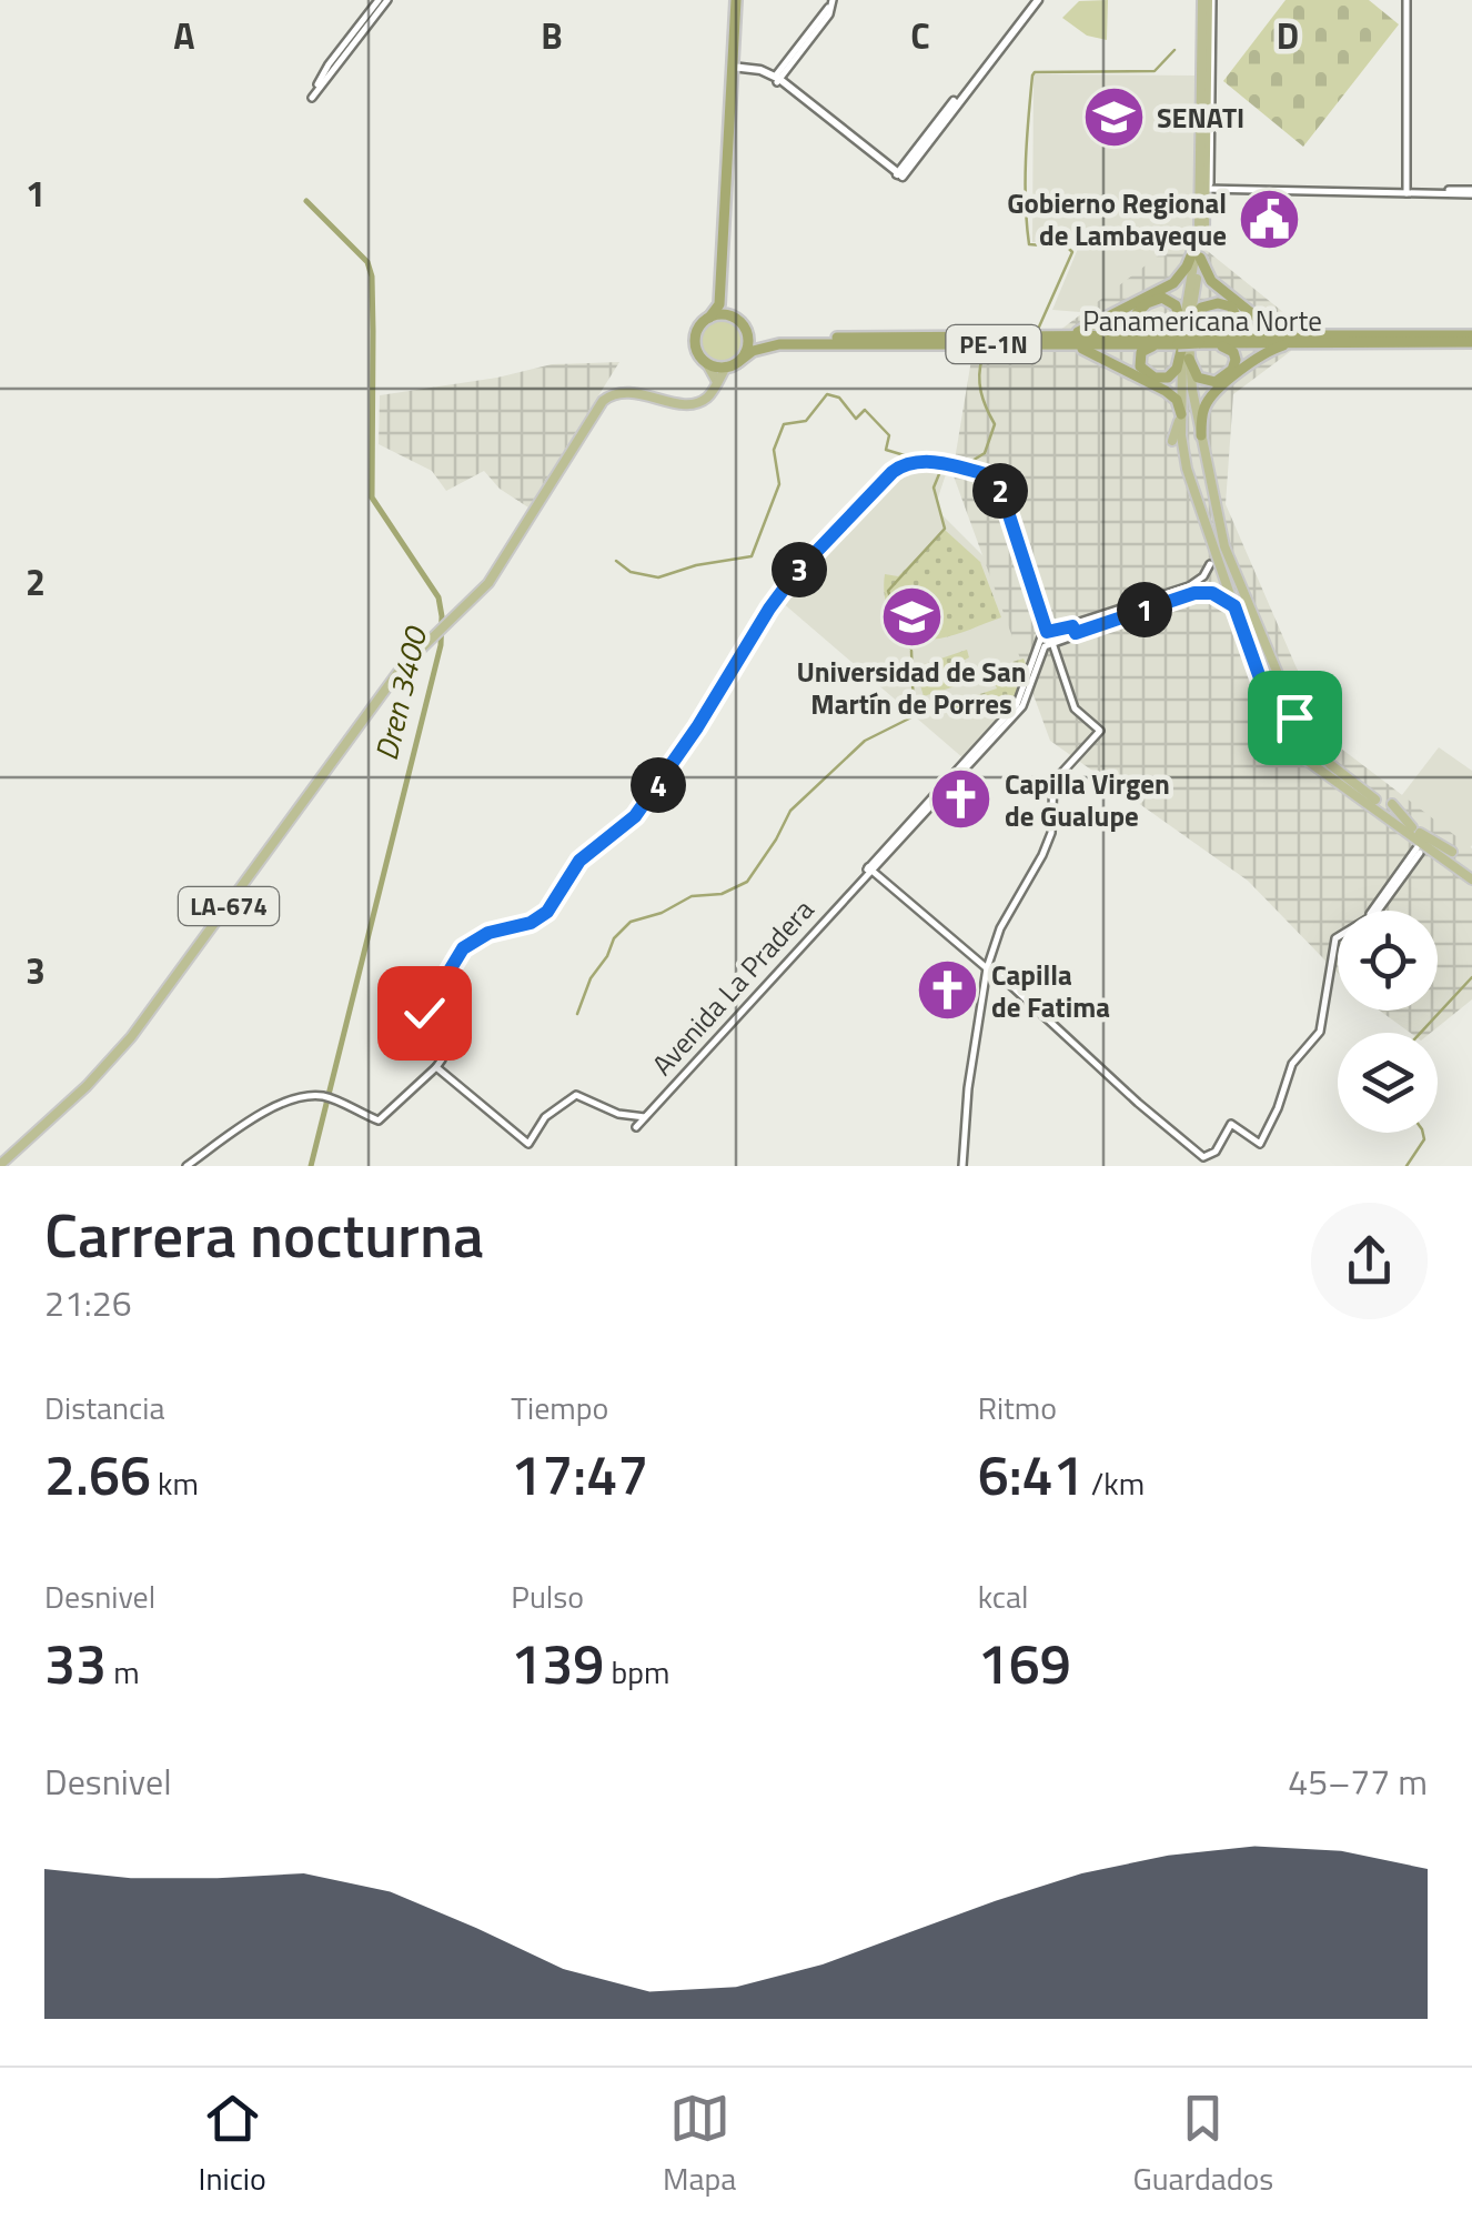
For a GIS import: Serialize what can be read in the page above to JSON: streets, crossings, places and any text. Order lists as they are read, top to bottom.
{
  "streets": {
    "highway": ["Panamericana Norte", "PE-1N"],
    "main road": ["LA-674"],
    "street": ["Avenida La Pradera"]
  },
  "water": ["Dren 3400"],
  "places": {
    "school or university": ["SENATI", "Universidad de San Martín de Porres"],
    "public building": ["Gobierno Regional de Lambayeque"],
    "church": ["Capilla Virgen de Gualupe", "Capilla de Fatima"]
  },
  "page": {
    "pins": [
      "2",
      "3",
      "1",
      "4"
    ],
    "heading": ["Carrera nocturna", "21:26"],
    "stats": [
      ["Distancia", "2.66 km"],
      ["Tiempo", "17:47"],
      ["Ritmo", "6:41 /km"],
      ["Desnivel", "33 m"],
      ["Pulso", "139 bpm"],
      ["kcal", "169"]
    ],
    "chart": ["Desnivel", "45–77 m"],
    "tabs": ["Inicio", "Mapa", "Guardados"]
  },
  "grid": {
    "columns": [
      "A",
      "B",
      "C",
      "D"
    ],
    "rows": ["1", "2", "3"]
  }
}
